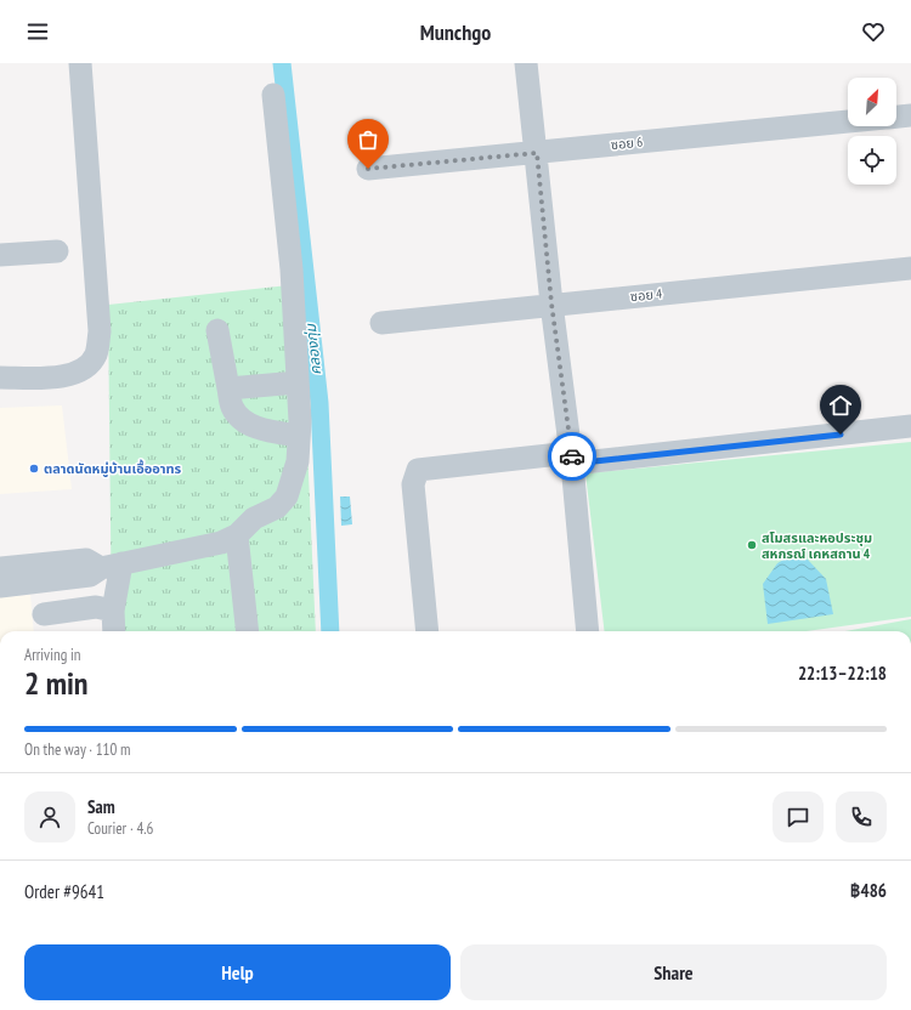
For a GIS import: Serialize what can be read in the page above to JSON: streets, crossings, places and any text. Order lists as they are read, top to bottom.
{
  "streets": {
    "street": ["ซอย 6", "ซอย 4"]
  },
  "water": ["คลองกุ่ม"],
  "places": ["ตลาดนัดหมู่บ้านเอื้ออาทร", "สโมสรและหอประชุม สหกรณ์ เคหสถาน 4"],
  "north": "top right",
  "page": {
    "header": "Munchgo",
    "heading": ["2 min", "Arriving in", "22:13–22:18"],
    "panel": [
      "Sam",
      "Courier · 4.6",
      "Order #9641",
      "฿486"
    ],
    "bar": "On the way · 110 m",
    "buttons": ["Help", "Share"]
  }
}
